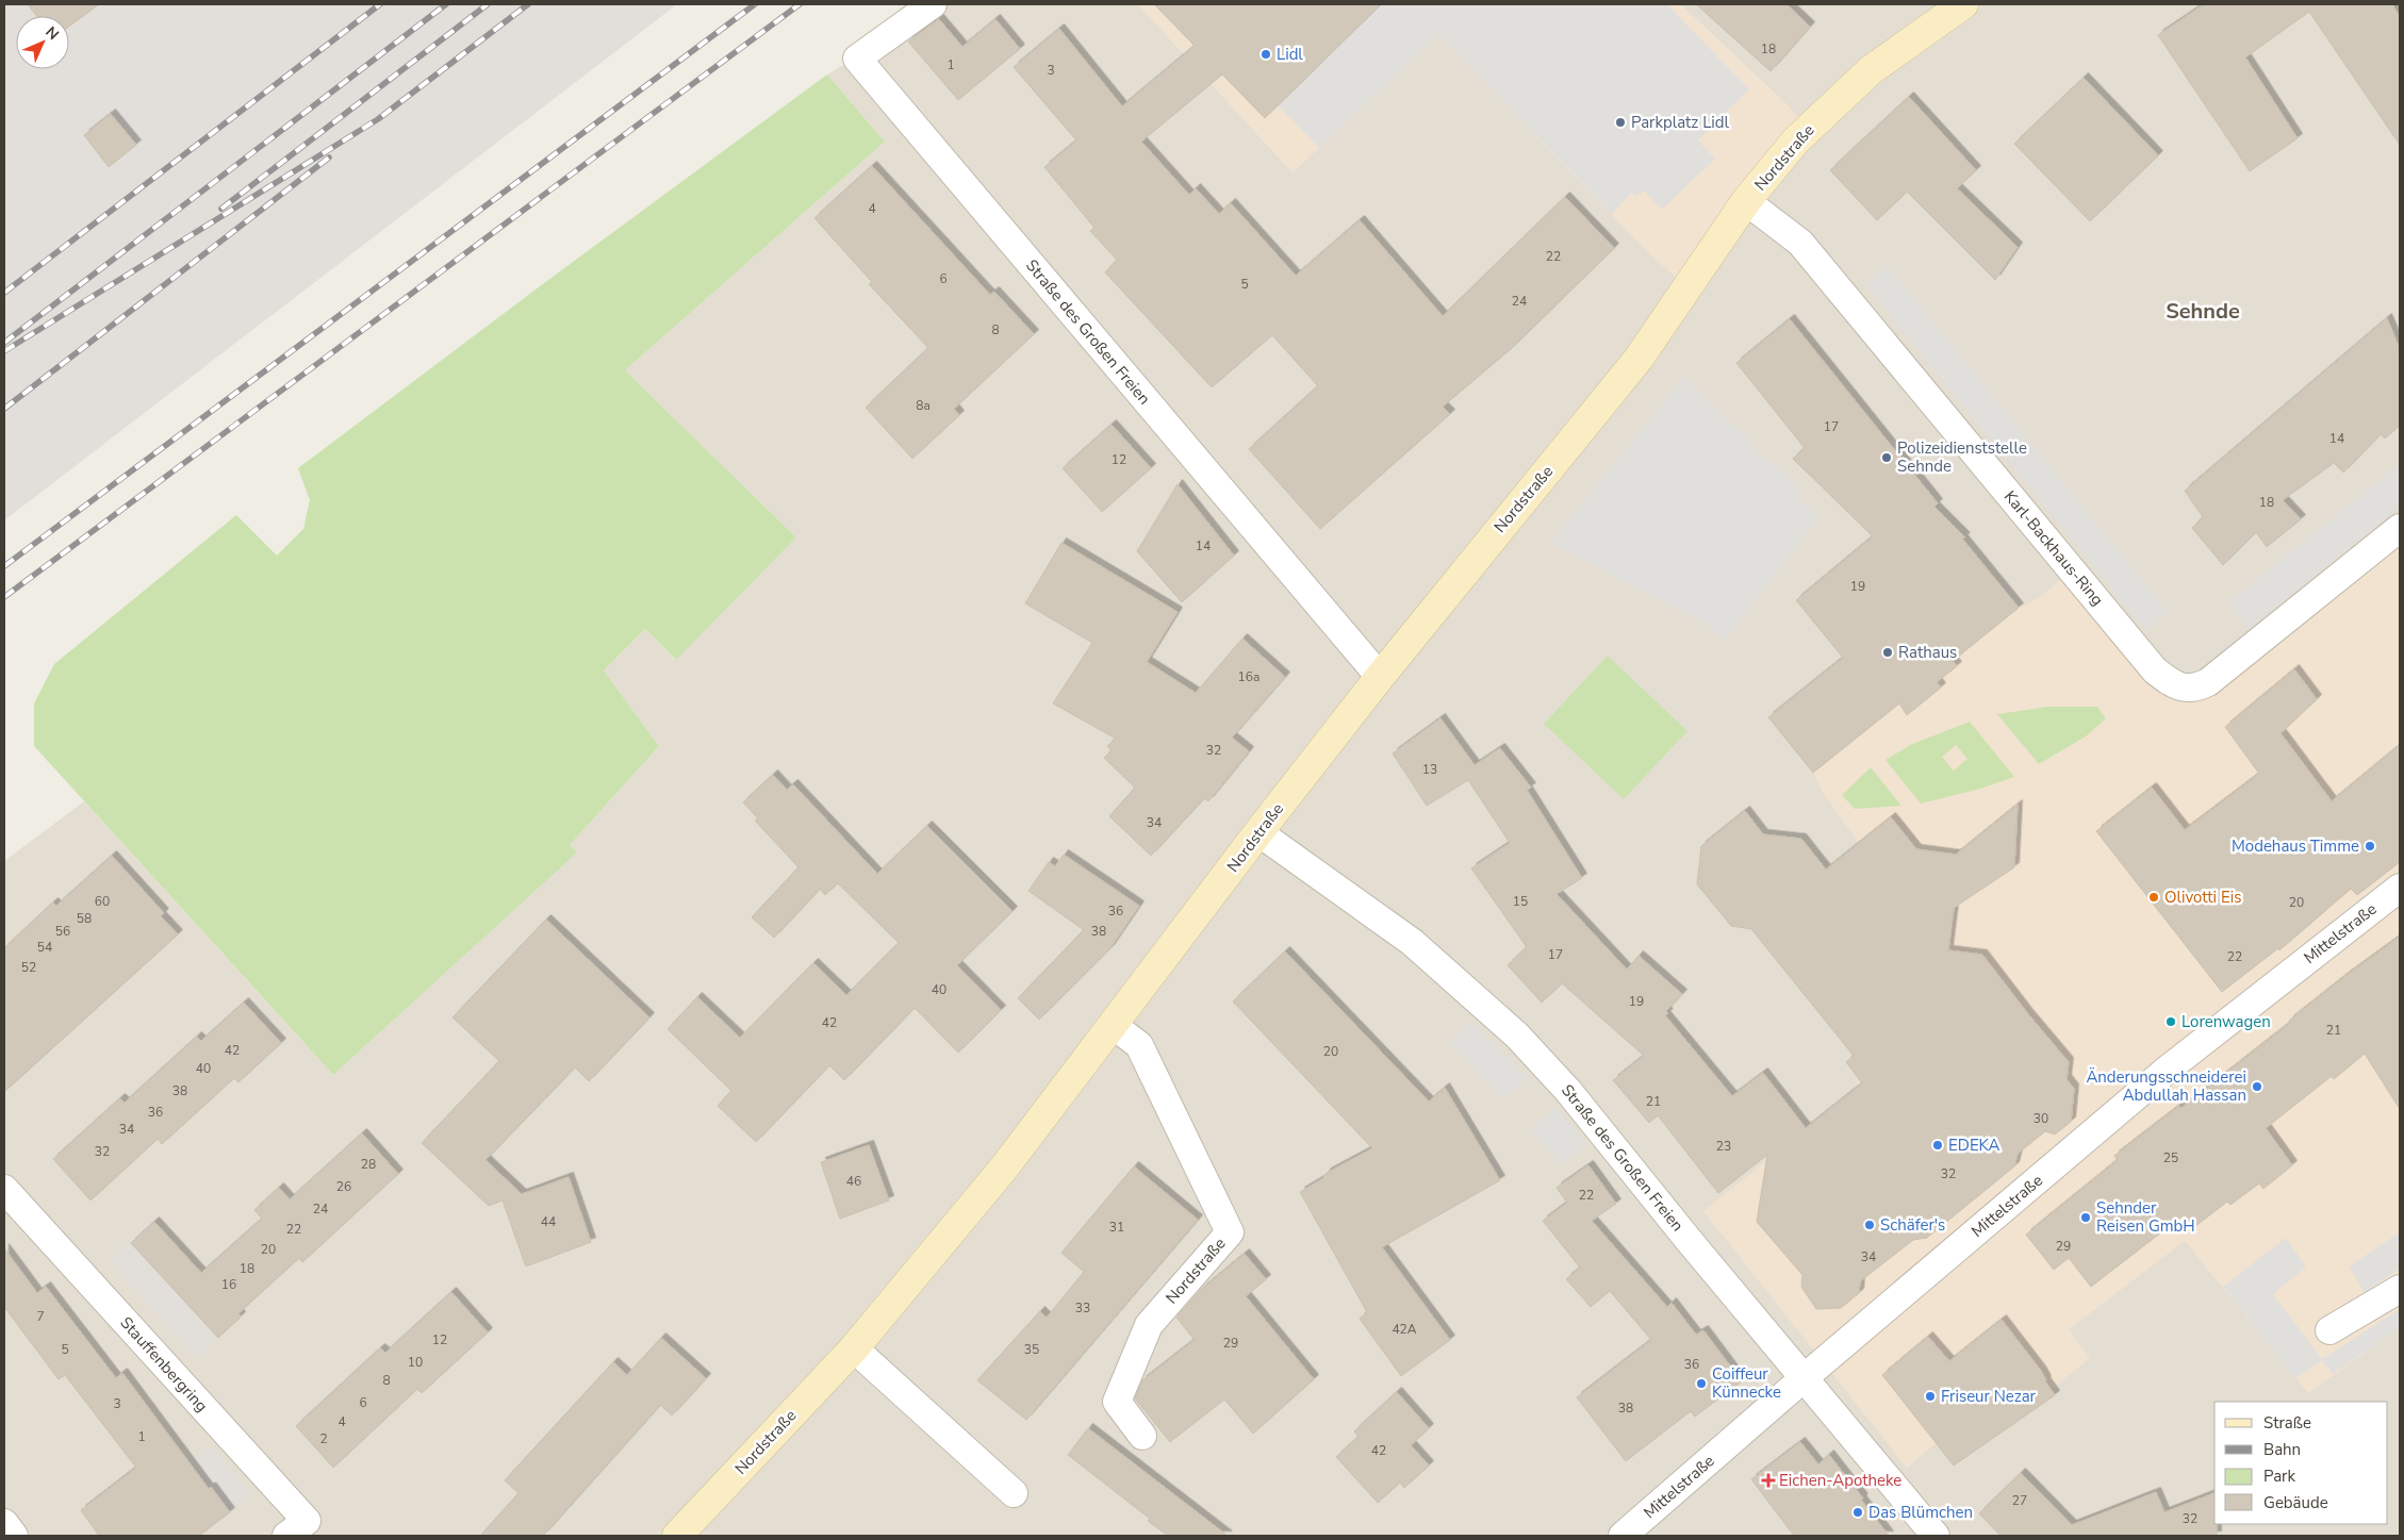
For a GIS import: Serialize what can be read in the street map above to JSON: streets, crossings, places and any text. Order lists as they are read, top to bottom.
{
  "streets": {
    "main road": ["Nordstraße"],
    "street": [
      "Straße des Großen Freien",
      "Karl-Backhaus-Ring",
      "Mittelstraße",
      "Stauffenbergring"
    ]
  },
  "crossings": [
    ["Nordstraße", "Straße des Großen Freien"],
    ["Nordstraße", "Karl-Backhaus-Ring"],
    ["Straße des Großen Freien", "Mittelstraße"]
  ],
  "districts": ["Sehnde"],
  "places": {
    "other": [
      "Lidl",
      "Parkplatz Lidl",
      "Polizeidienststelle Sehnde",
      "Rathaus",
      "Modehaus Timme",
      "Olivotti Eis",
      "Lorenwagen",
      "Änderungsschneiderei Abdullah Hassan",
      "EDEKA",
      "Sehnder Reisen GmbH",
      "Schäfer's",
      "Coiffeur Künnecke",
      "Friseur Nezar",
      "Das Blümchen"
    ],
    "health": ["Eichen-Apotheke"]
  },
  "house_numbers": [
    "18",
    "1",
    "3",
    "4",
    "22",
    "6",
    "5",
    "24",
    "8",
    "8a",
    "17",
    "14",
    "12",
    "18",
    "14",
    "19",
    "16a",
    "32",
    "13",
    "34",
    "60",
    "15",
    "20",
    "36",
    "58",
    "56",
    "38",
    "54",
    "17",
    "22",
    "52",
    "40",
    "19",
    "42",
    "21",
    "42",
    "20",
    "40",
    "38",
    "21",
    "36",
    "30",
    "34",
    "23",
    "32",
    "25",
    "28",
    "32",
    "46",
    "26",
    "22",
    "24",
    "44",
    "31",
    "22",
    "29",
    "20",
    "34",
    "18",
    "16",
    "33",
    "7",
    "42A",
    "12",
    "29",
    "5",
    "35",
    "10",
    "36",
    "8",
    "6",
    "3",
    "38",
    "4",
    "1",
    "2",
    "42",
    "27",
    "32"
  ],
  "legend": [
    "Straße",
    "Bahn",
    "Park",
    "Gebäude"
  ],
  "north": "top right"
}
